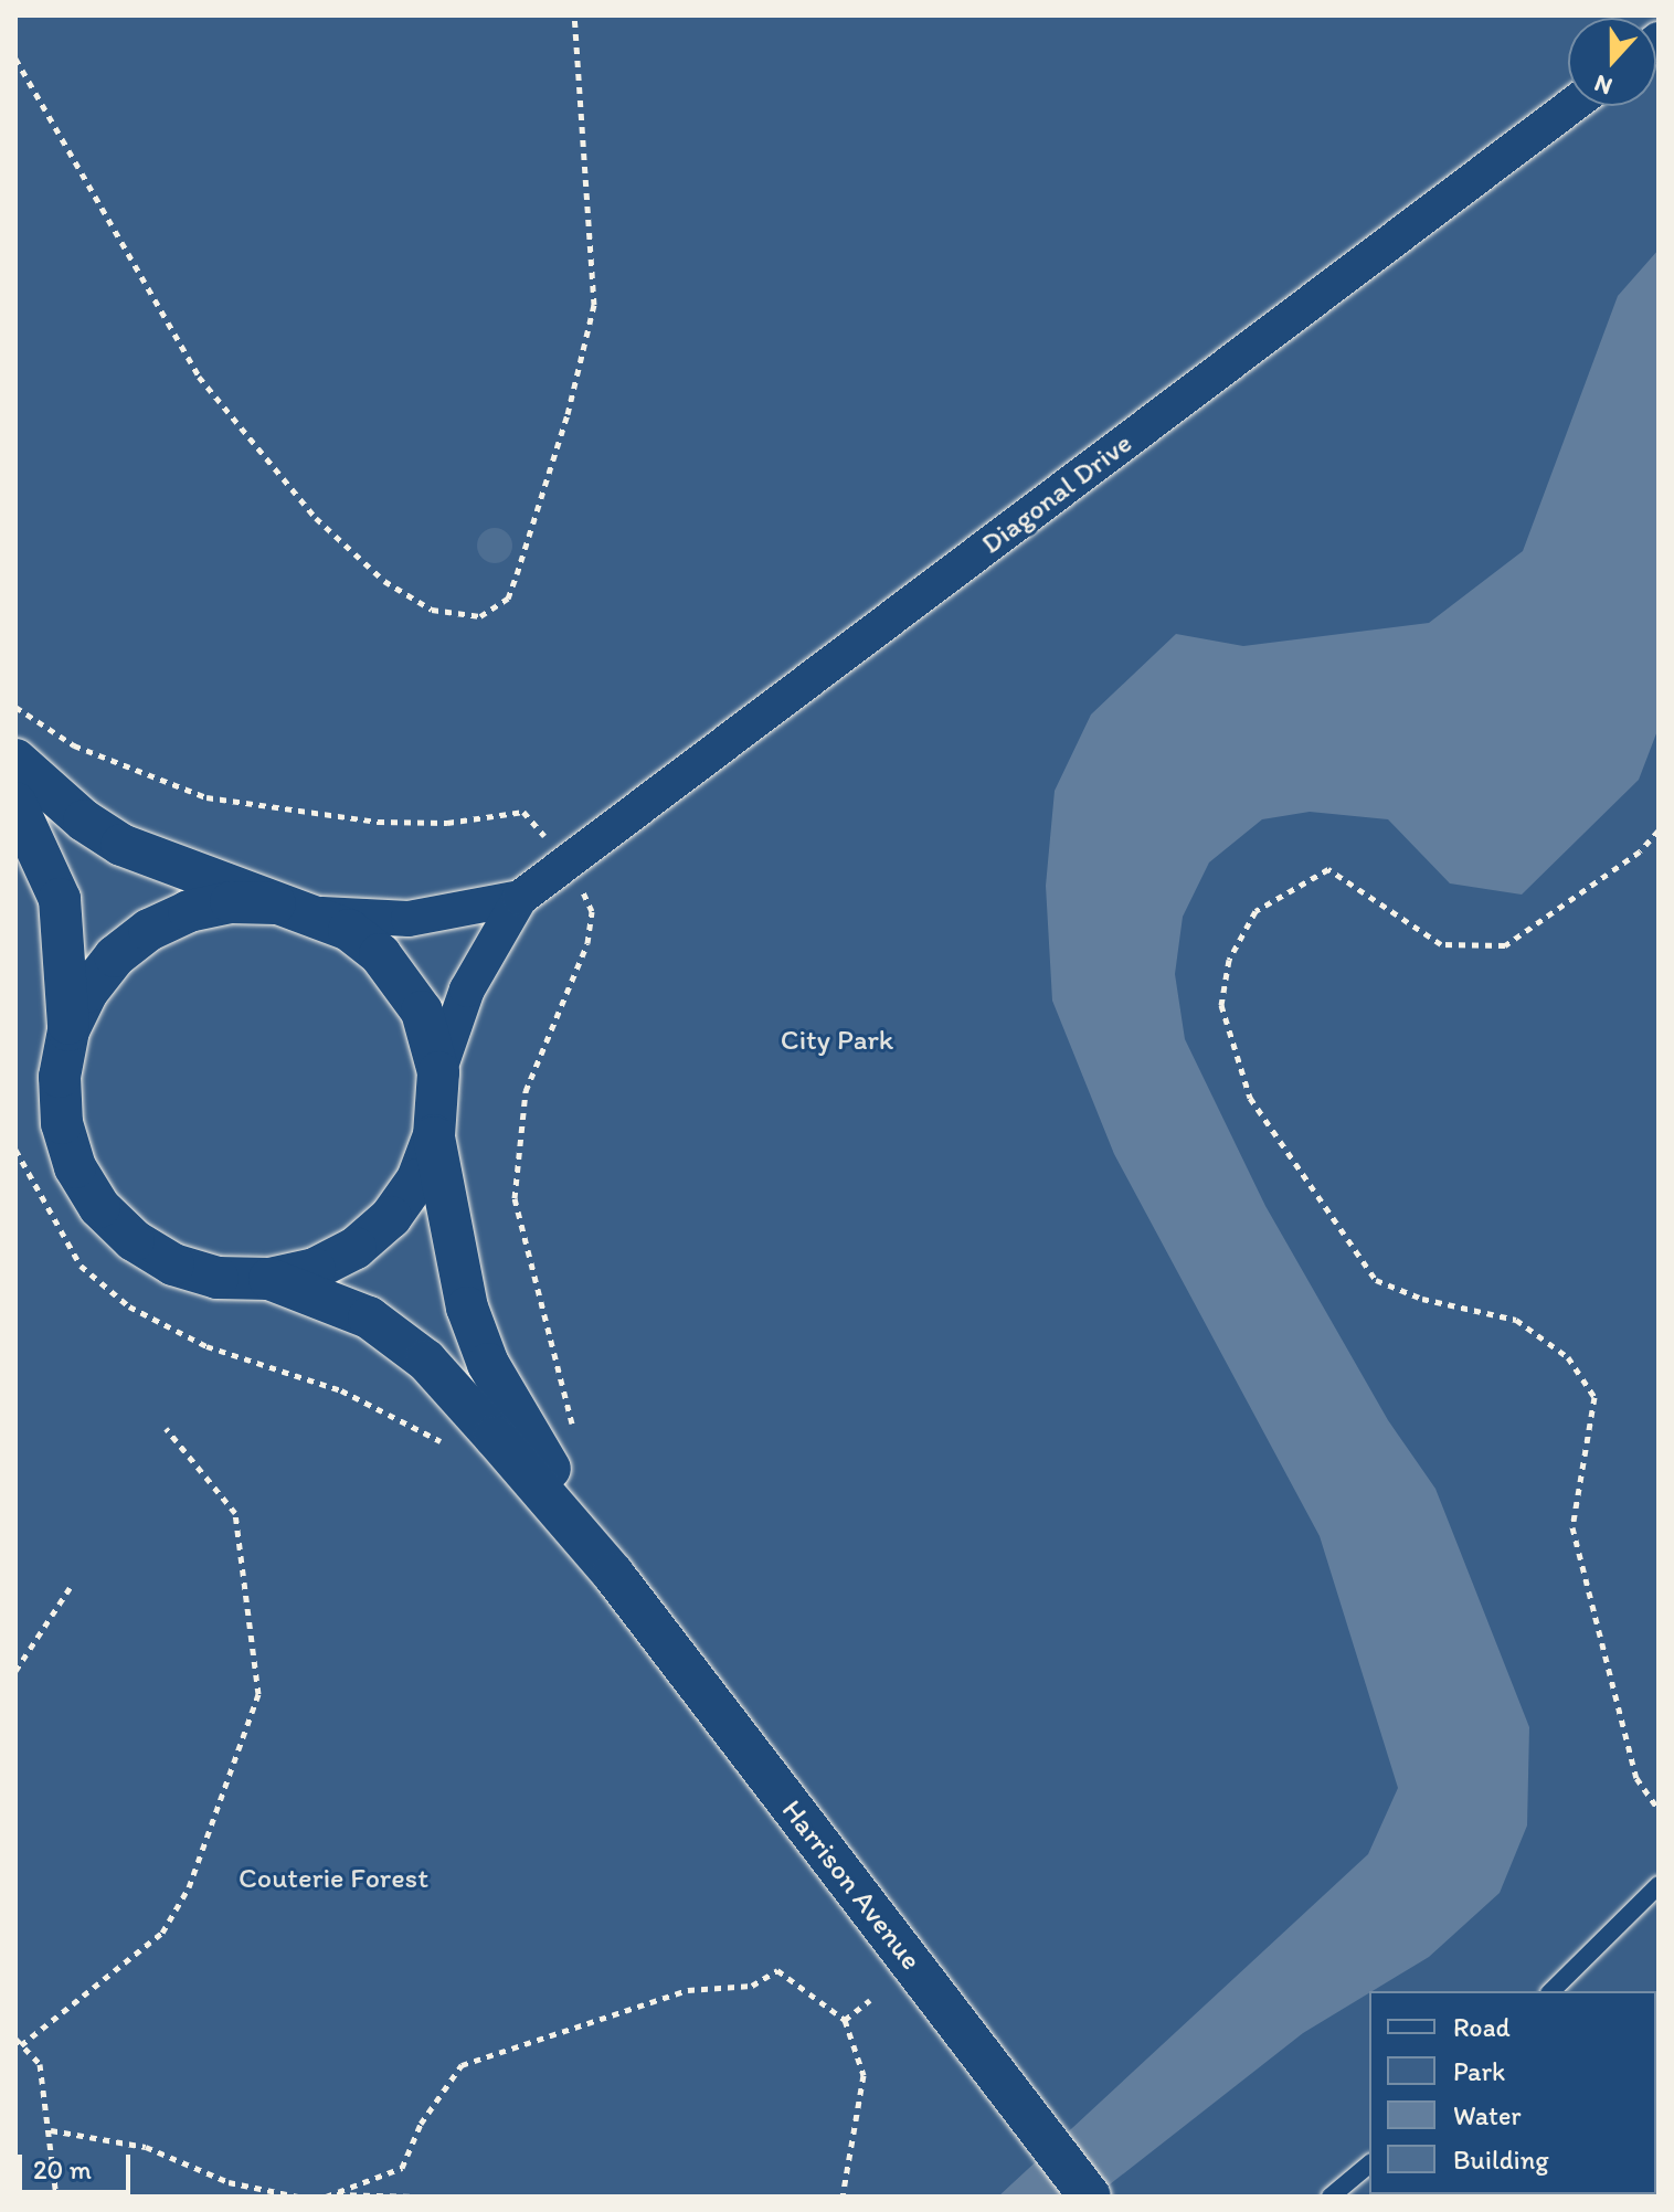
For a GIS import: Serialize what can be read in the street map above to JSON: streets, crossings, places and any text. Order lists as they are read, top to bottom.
{
  "streets": {
    "street": ["Diagonal Drive", "Harrison Avenue"]
  },
  "crossings": [
    ["Diagonal Drive", "Harrison Avenue"]
  ],
  "parks": ["City Park", "Couterie Forest"],
  "legend": [
    "Road",
    "Park",
    "Water",
    "Building"
  ],
  "scale_bar": "20 m",
  "north": "bottom"
}
